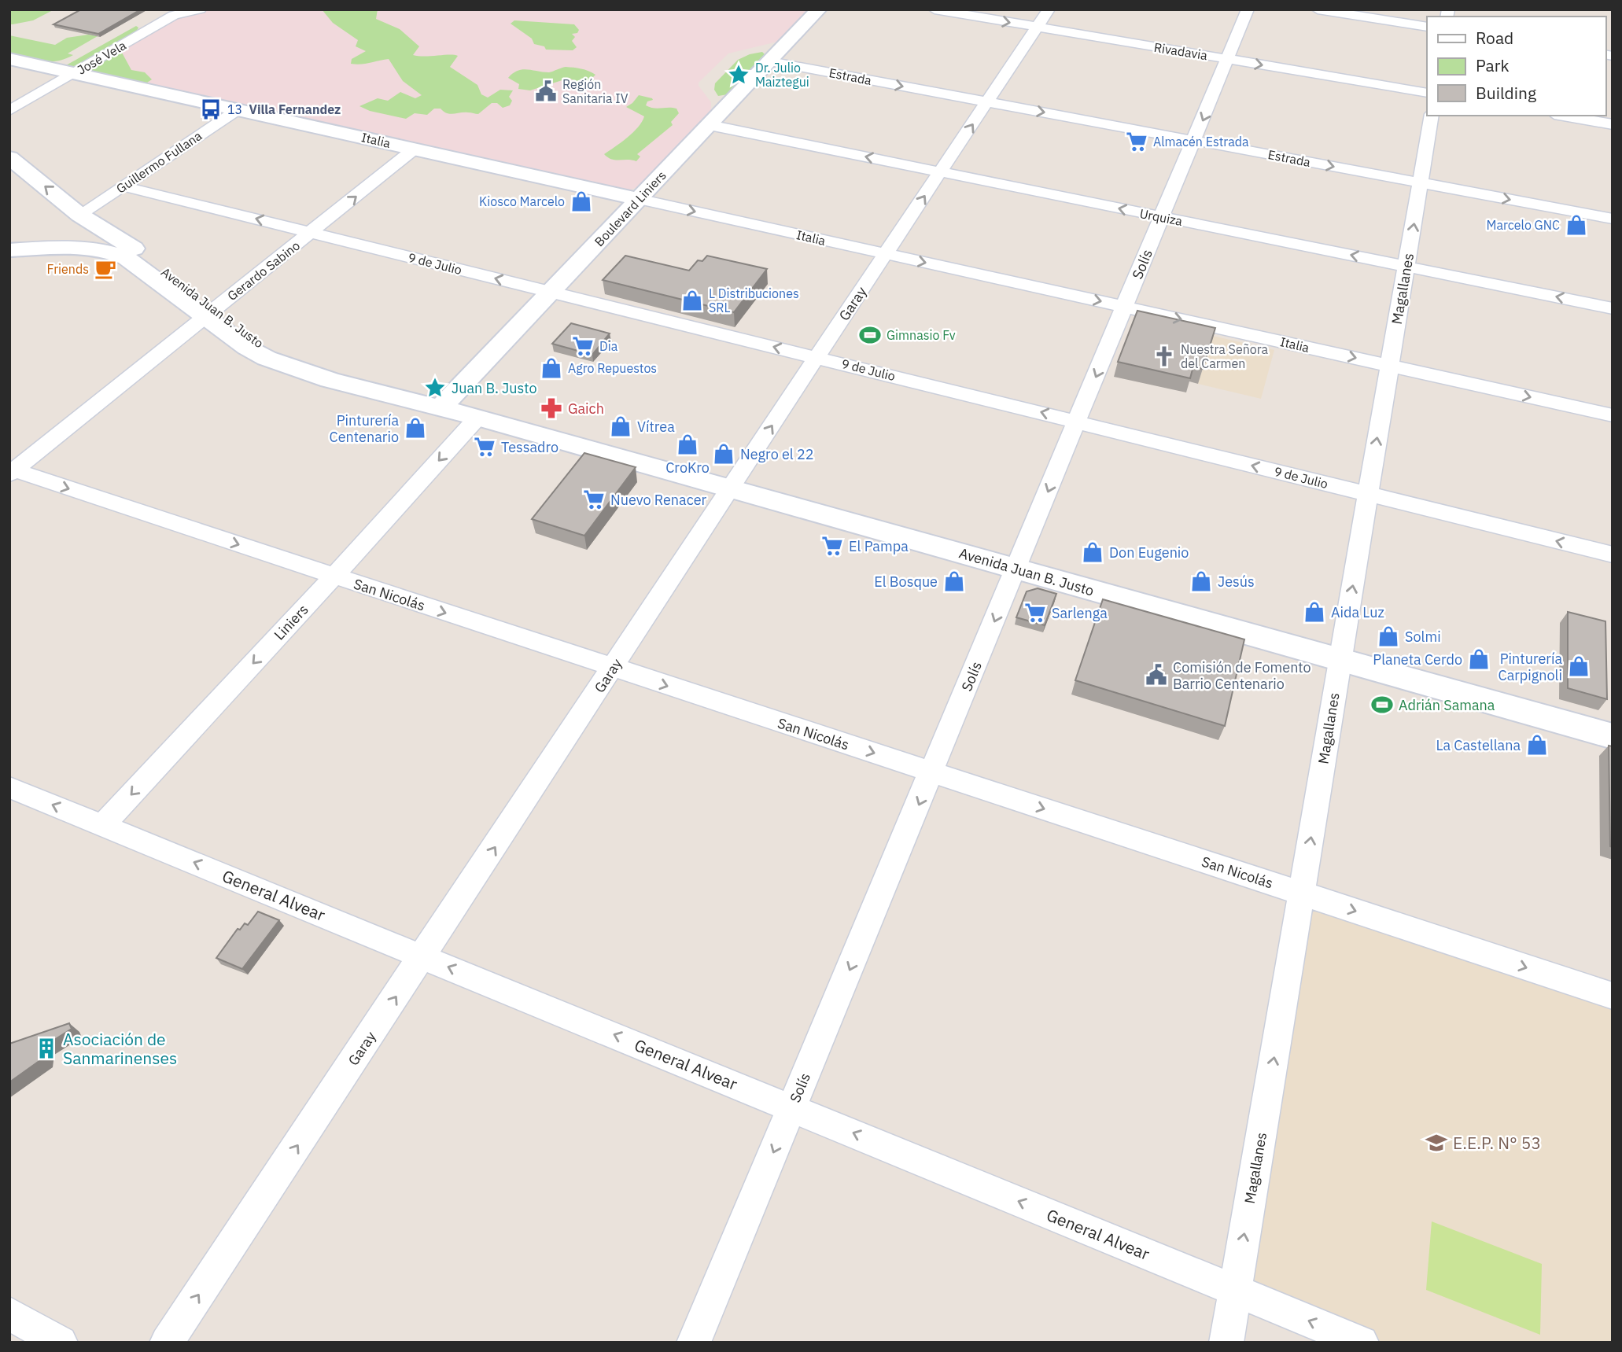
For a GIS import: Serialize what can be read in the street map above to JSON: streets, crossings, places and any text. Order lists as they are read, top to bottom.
{
  "streets": {
    "main road": ["Italia", "Boulevard Liniers", "Avenida Juan B. Justo"],
    "street": [
      "Rivadavia",
      "José Vela",
      "Estrada",
      "Guillermo Fullana",
      "Urquiza",
      "9 de Julio",
      "Solís",
      "Gerardo Sabino",
      "Magallanes",
      "Garay",
      "San Nicolás",
      "Liniers",
      "General Alvear"
    ]
  },
  "crossings": [
    ["Rivadavia", "Solís"],
    ["Rivadavia", "Garay"],
    ["José Vela", "Italia"],
    ["Estrada", "Boulevard Liniers"],
    ["Estrada", "Solís"],
    ["Estrada", "Magallanes"],
    ["Estrada", "Garay"],
    ["Italia", "Guillermo Fullana"],
    ["Italia", "Boulevard Liniers"],
    ["Italia", "Solís"],
    ["Italia", "Gerardo Sabino"],
    ["Italia", "Magallanes"],
    ["Italia", "Garay"],
    ["Guillermo Fullana", "9 de Julio"],
    ["Guillermo Fullana", "Avenida Juan B. Justo"],
    ["Boulevard Liniers", "Urquiza"],
    ["Boulevard Liniers", "9 de Julio"],
    ["Boulevard Liniers", "Avenida Juan B. Justo"],
    ["Urquiza", "Solís"],
    ["Urquiza", "Magallanes"],
    ["Urquiza", "Garay"],
    ["9 de Julio", "Solís"],
    ["9 de Julio", "Gerardo Sabino"],
    ["9 de Julio", "Magallanes"],
    ["9 de Julio", "Garay"],
    ["Solís", "Avenida Juan B. Justo"],
    ["Solís", "San Nicolás"],
    ["Solís", "General Alvear"],
    ["Gerardo Sabino", "Avenida Juan B. Justo"],
    ["Gerardo Sabino", "San Nicolás"],
    ["Magallanes", "Avenida Juan B. Justo"],
    ["Magallanes", "San Nicolás"],
    ["Magallanes", "General Alvear"],
    ["Garay", "Avenida Juan B. Justo"],
    ["Garay", "San Nicolás"],
    ["Garay", "General Alvear"],
    ["Avenida Juan B. Justo", "Liniers"],
    ["San Nicolás", "Liniers"],
    ["Liniers", "General Alvear"]
  ],
  "one_way": [
    "Estrada",
    "Italia",
    "Urquiza",
    "9 de Julio",
    "Solís",
    "Magallanes",
    "Garay",
    "San Nicolás",
    "Liniers",
    "General Alvear"
  ],
  "districts": ["Villa Fernandez"],
  "places": {
    "place": ["Dr. Julio Maiztegui", "Juan B. Justo"],
    "public building": ["Región Sanitaria IV", "Comisión de Fomento Barrio Centenario"],
    "bus stop": ["13"],
    "supermarket": [
      "Almacén Estrada",
      "Dia",
      "Tessadro",
      "Nuevo Renacer",
      "El Pampa",
      "Sarlenga"
    ],
    "shop": [
      "Kiosco Marcelo",
      "Marcelo GNC",
      "L Distribuciones SRL",
      "Agro Repuestos",
      "Vítrea",
      "Pinturería Centenario",
      "CroKro",
      "Negro el 22",
      "Don Eugenio",
      "El Bosque",
      "Jesús",
      "Aida Luz",
      "Solmi",
      "Planeta Cerdo",
      "Pinturería Carpignoli",
      "La Castellana"
    ],
    "cafe": ["Friends"],
    "sports": ["Gimnasio Fv", "Adrián Samana"],
    "church": ["Nuestra Señora del Carmen"],
    "pharmacy": ["Gaich"],
    "building": ["Asociación de Sanmarinenses"],
    "school or university": ["E.E.P. N° 53"]
  },
  "legend": ["Road", "Park", "Building"]
}
